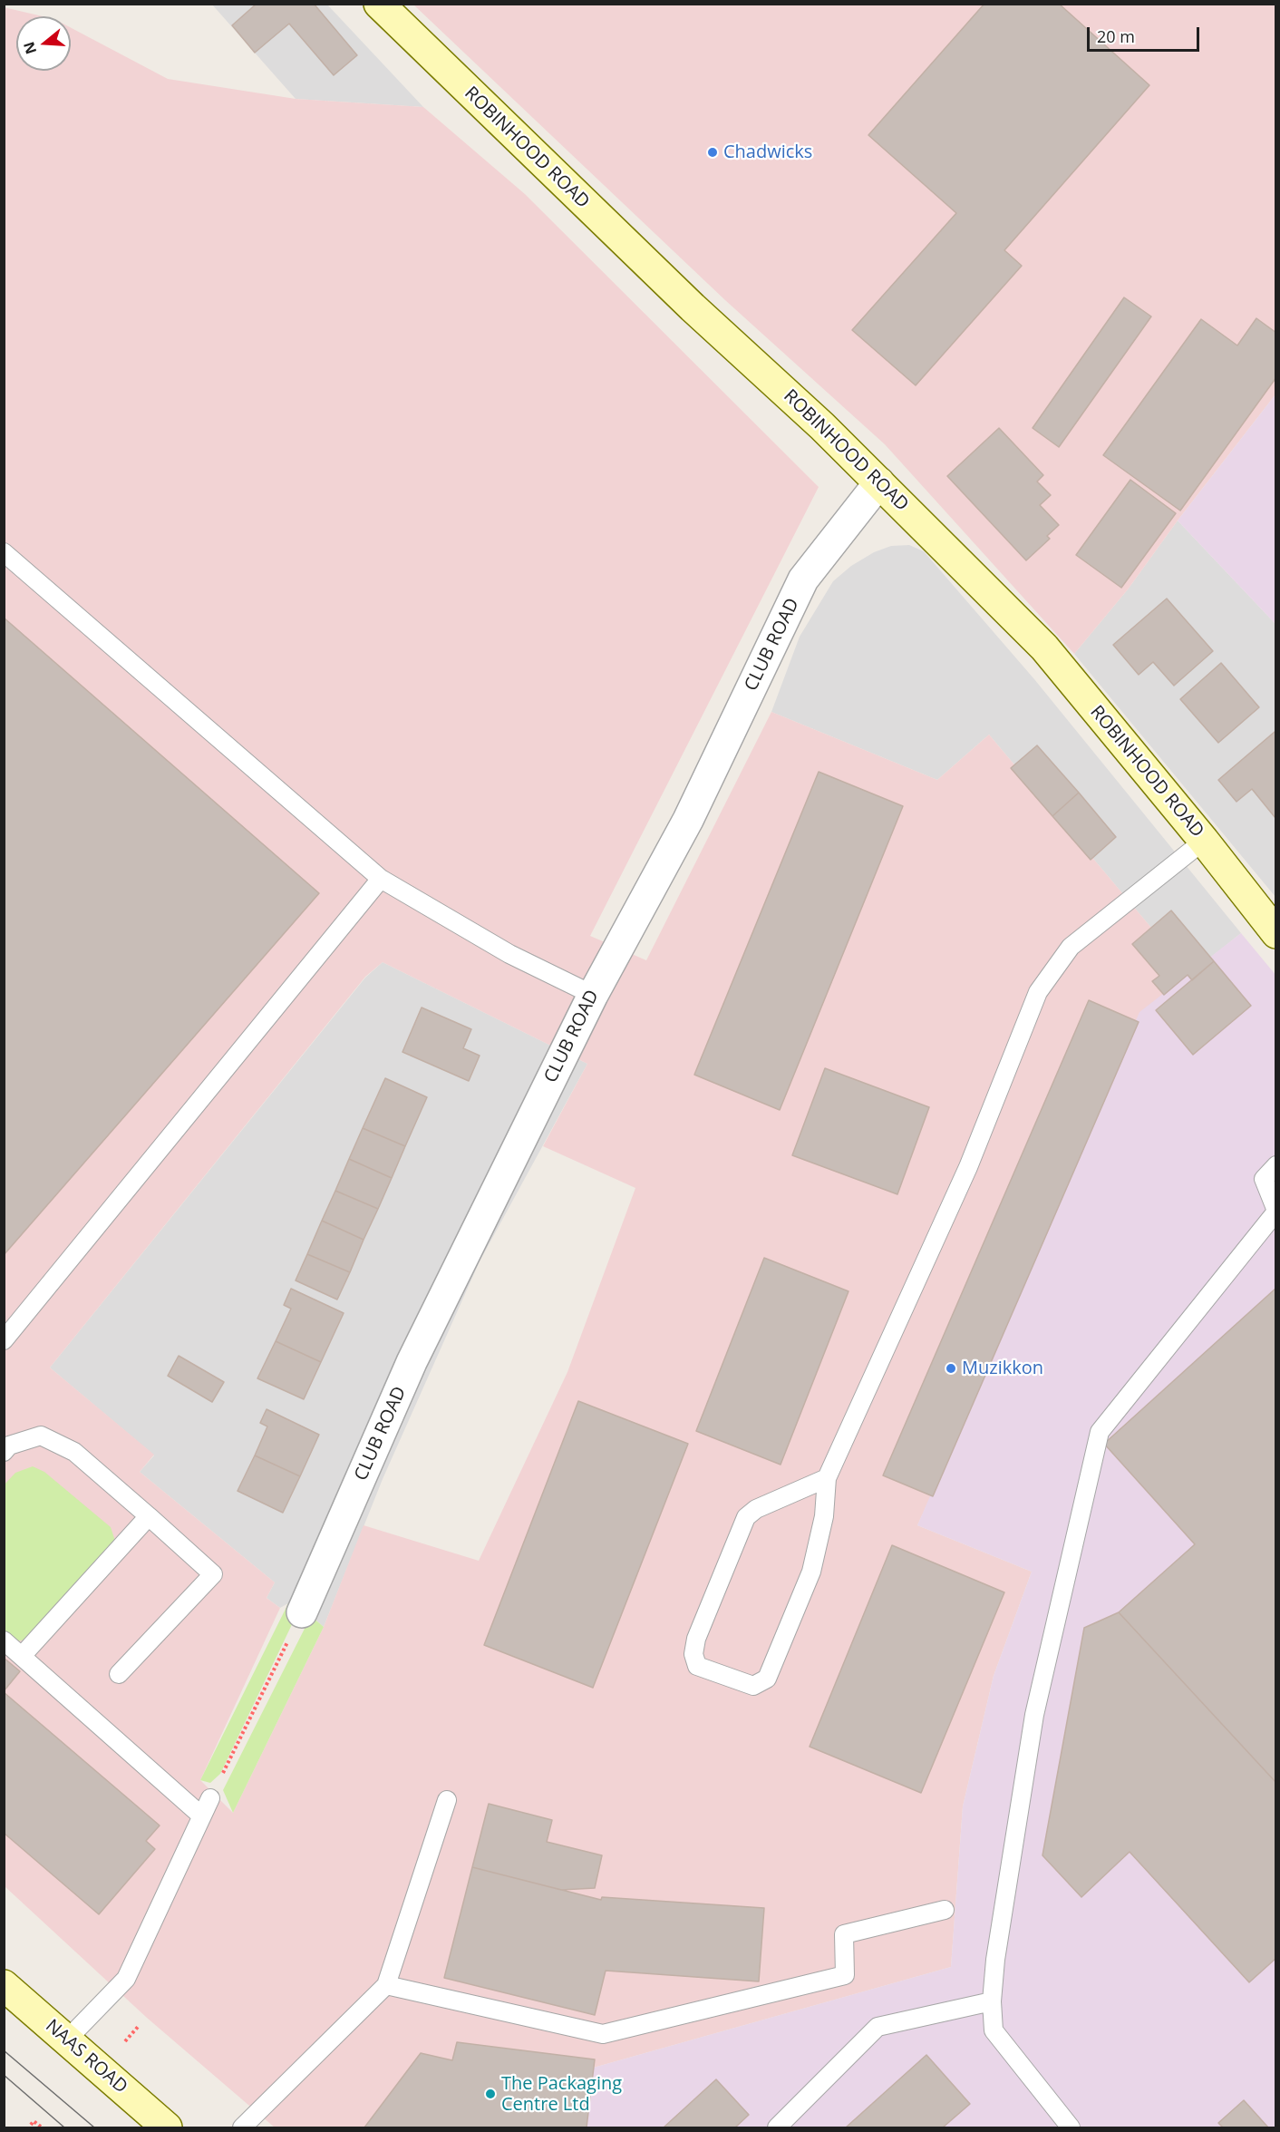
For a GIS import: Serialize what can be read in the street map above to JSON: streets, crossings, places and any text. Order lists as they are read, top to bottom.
{
  "streets": {
    "street": ["ROBINHOOD ROAD", "CLUB ROAD", "NAAS ROAD"]
  },
  "crossings": [
    ["ROBINHOOD ROAD", "CLUB ROAD"]
  ],
  "places": ["Chadwicks", "Muzikkon", "The Packaging Centre Ltd"],
  "scale_bar": "20 m",
  "north": "left"
}
